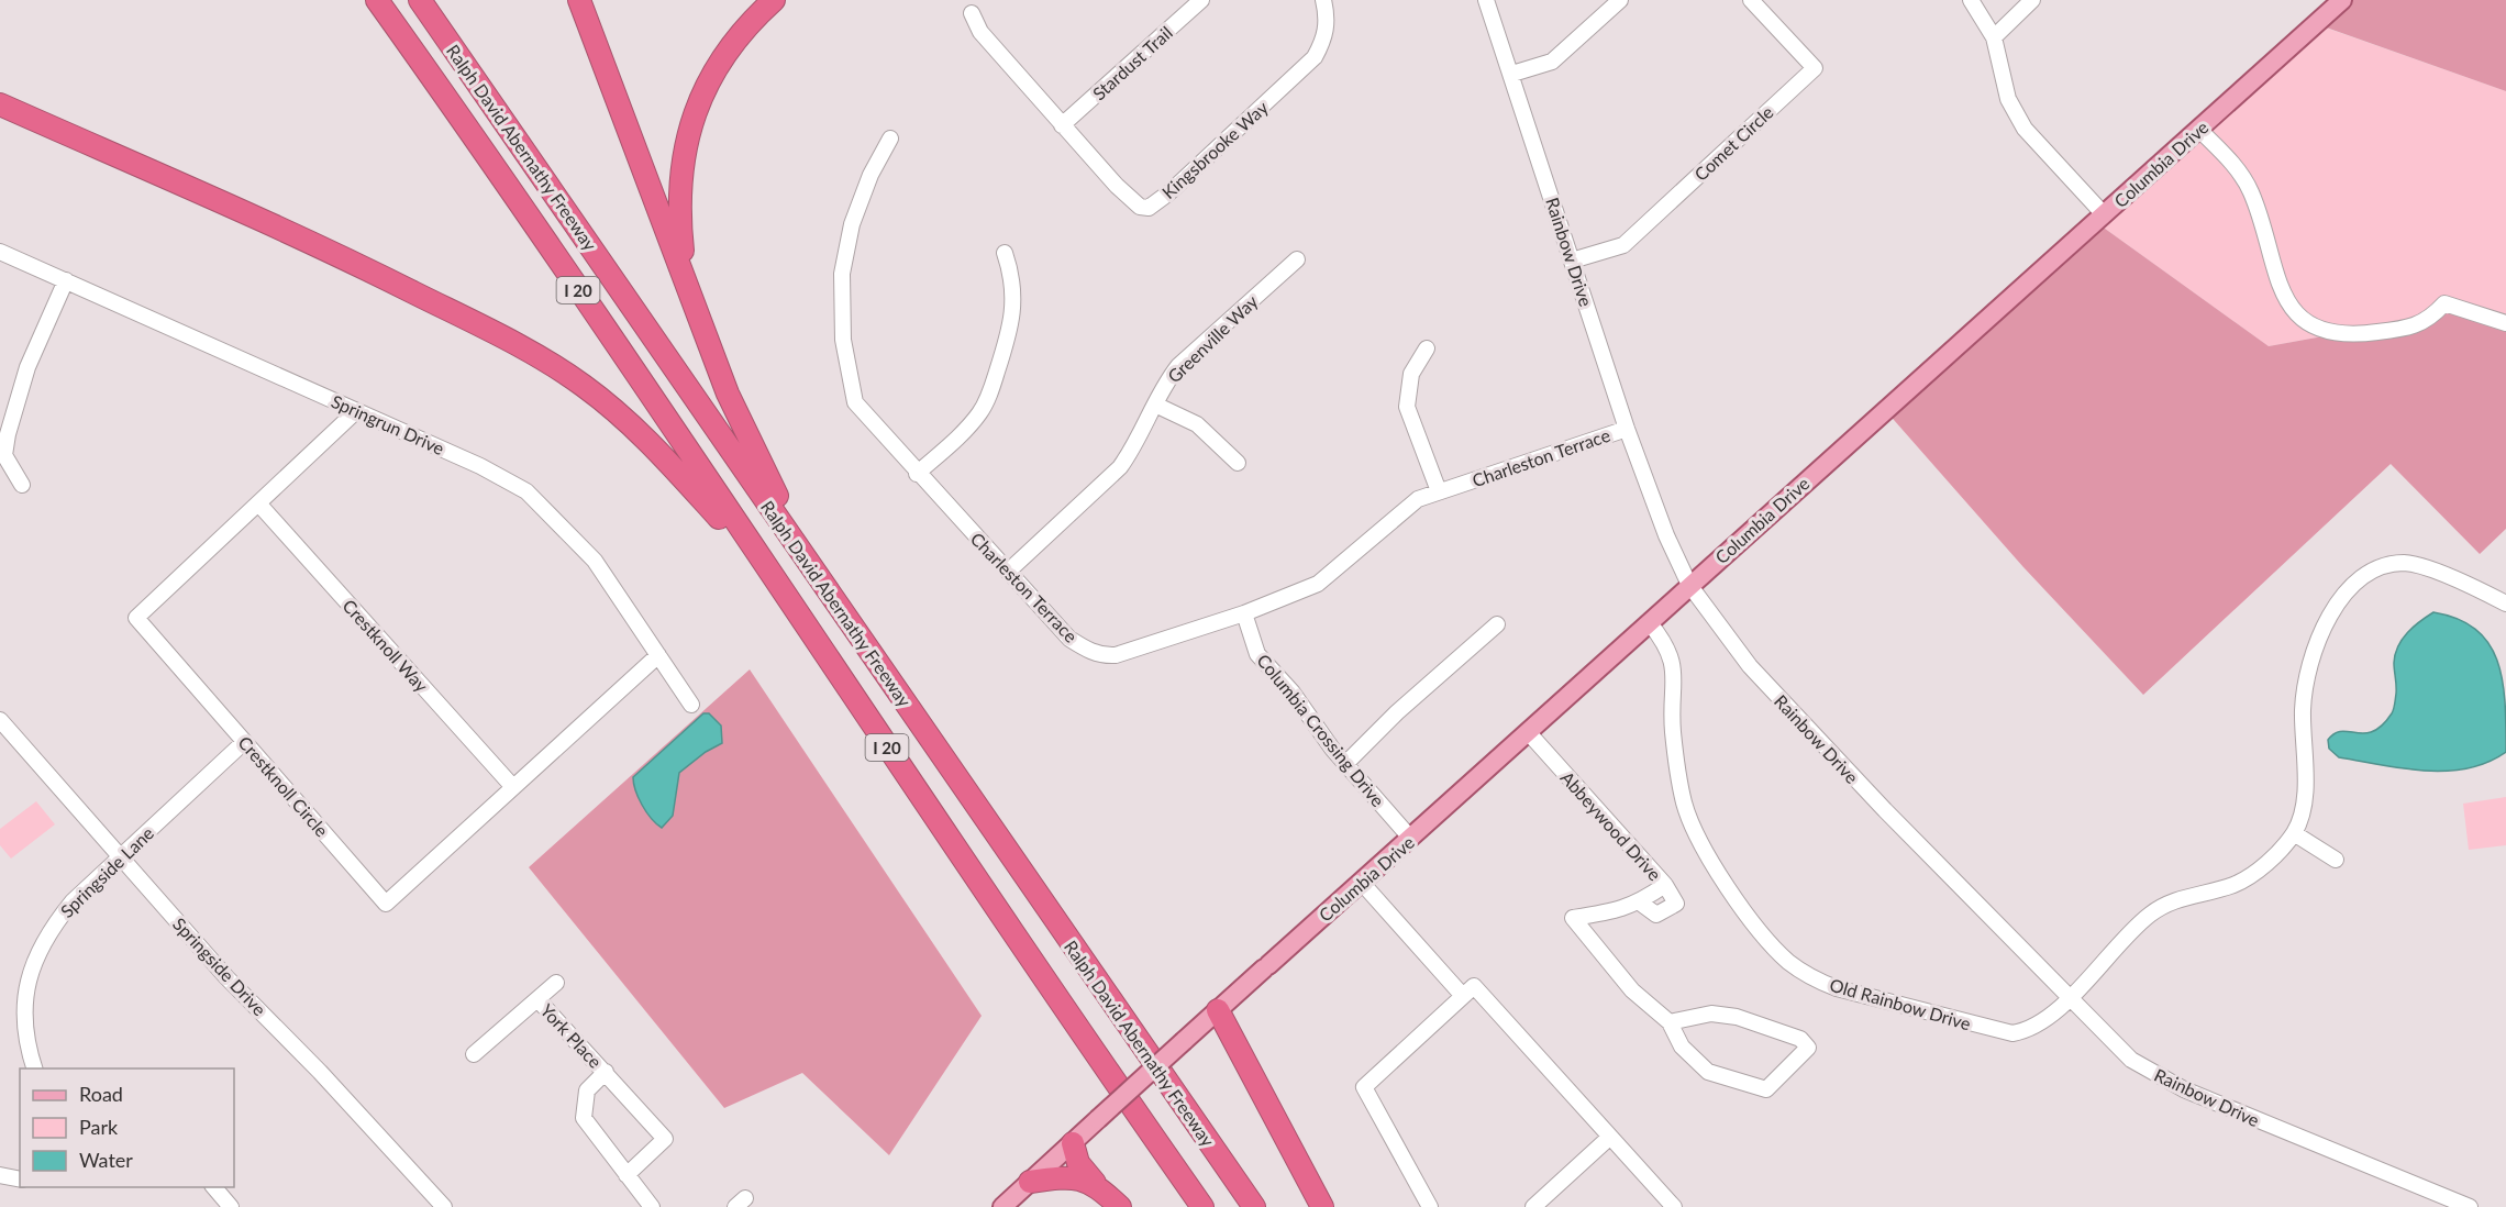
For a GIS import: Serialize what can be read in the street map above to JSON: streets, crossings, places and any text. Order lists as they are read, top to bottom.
{
  "streets": {
    "highway": ["Ralph David Abernathy Freeway", "I 20"],
    "main road": ["Columbia Drive"],
    "street": [
      "Stardust Trail",
      "Comet Circle",
      "Kingsbrooke Way",
      "Rainbow Drive",
      "Greenville Way",
      "Springrun Drive",
      "Charleston Terrace",
      "Crestknoll Way",
      "Columbia Crossing Drive",
      "Crestknoll Circle",
      "Abbeywood Drive",
      "Springside Lane",
      "Springside Drive",
      "Old Rainbow Drive",
      "York Place"
    ]
  },
  "crossings": [
    ["Stardust Trail", "Kingsbrooke Way"],
    ["Comet Circle", "Rainbow Drive"],
    ["Columbia Drive", "Rainbow Drive"],
    ["Columbia Drive", "Columbia Crossing Drive"],
    ["Columbia Drive", "Abbeywood Drive"],
    ["Columbia Drive", "Old Rainbow Drive"],
    ["Rainbow Drive", "Charleston Terrace"],
    ["Rainbow Drive", "Old Rainbow Drive"],
    ["Greenville Way", "Charleston Terrace"],
    ["Springrun Drive", "Crestknoll Circle"],
    ["Charleston Terrace", "Columbia Crossing Drive"],
    ["Crestknoll Way", "Crestknoll Circle"],
    ["Crestknoll Circle", "Springside Lane"],
    ["Springside Lane", "Springside Drive"]
  ],
  "legend": ["Road", "Park", "Water"]
}
